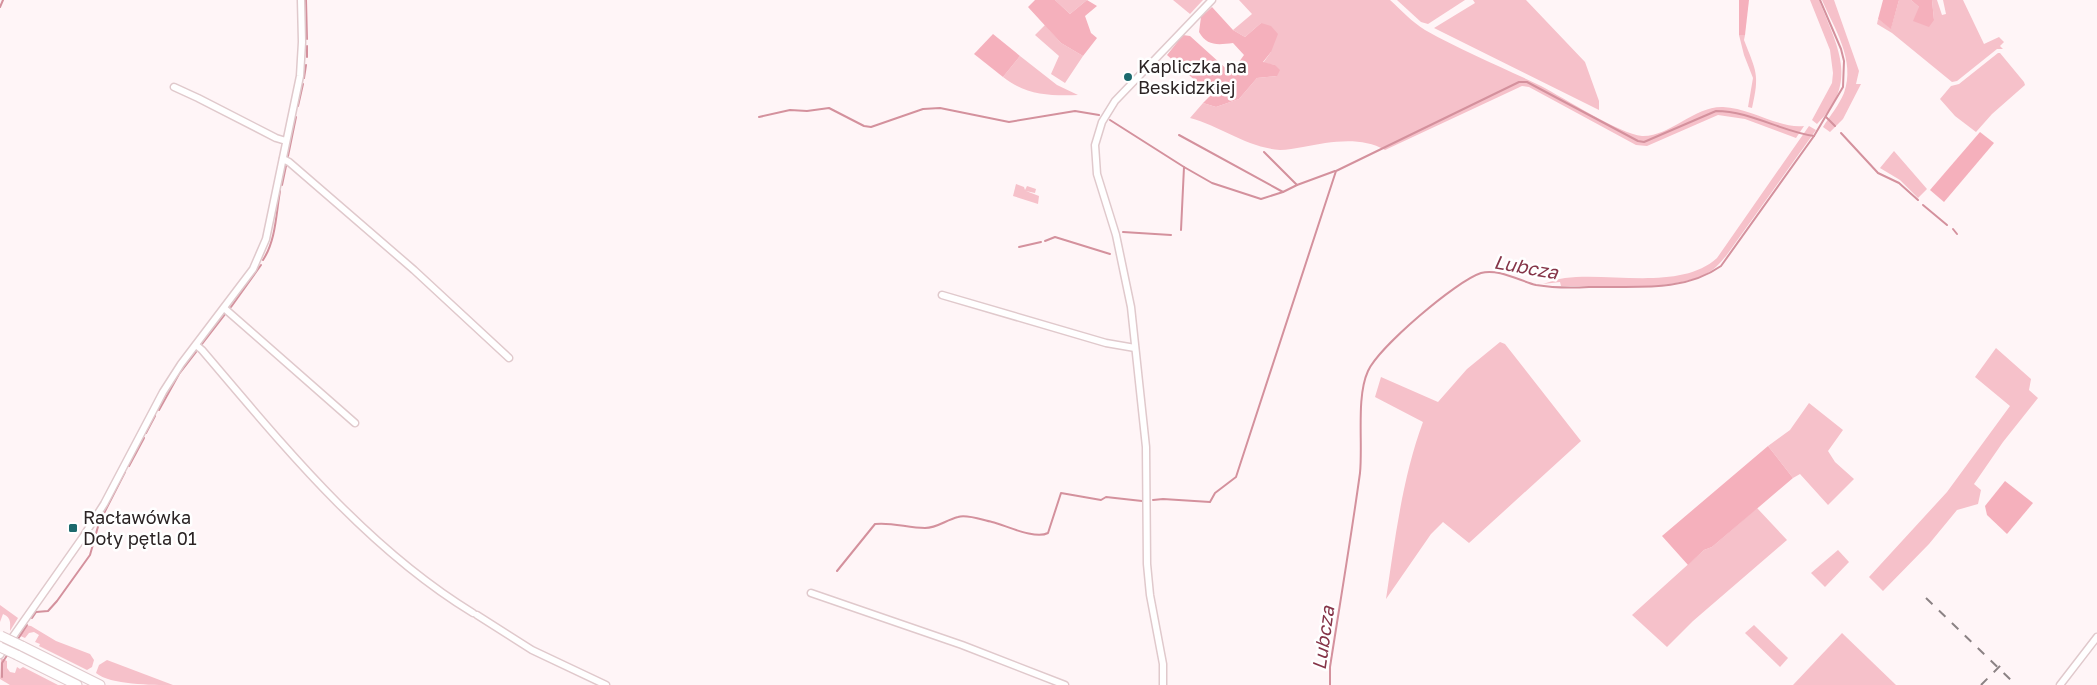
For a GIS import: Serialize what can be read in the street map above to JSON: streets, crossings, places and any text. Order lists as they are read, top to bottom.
{
  "water": ["Lubcza"],
  "places": {
    "other": ["Kapliczka na Beskidzkiej"],
    "transit": ["Racławówka Doły pętla 01"]
  }
}
